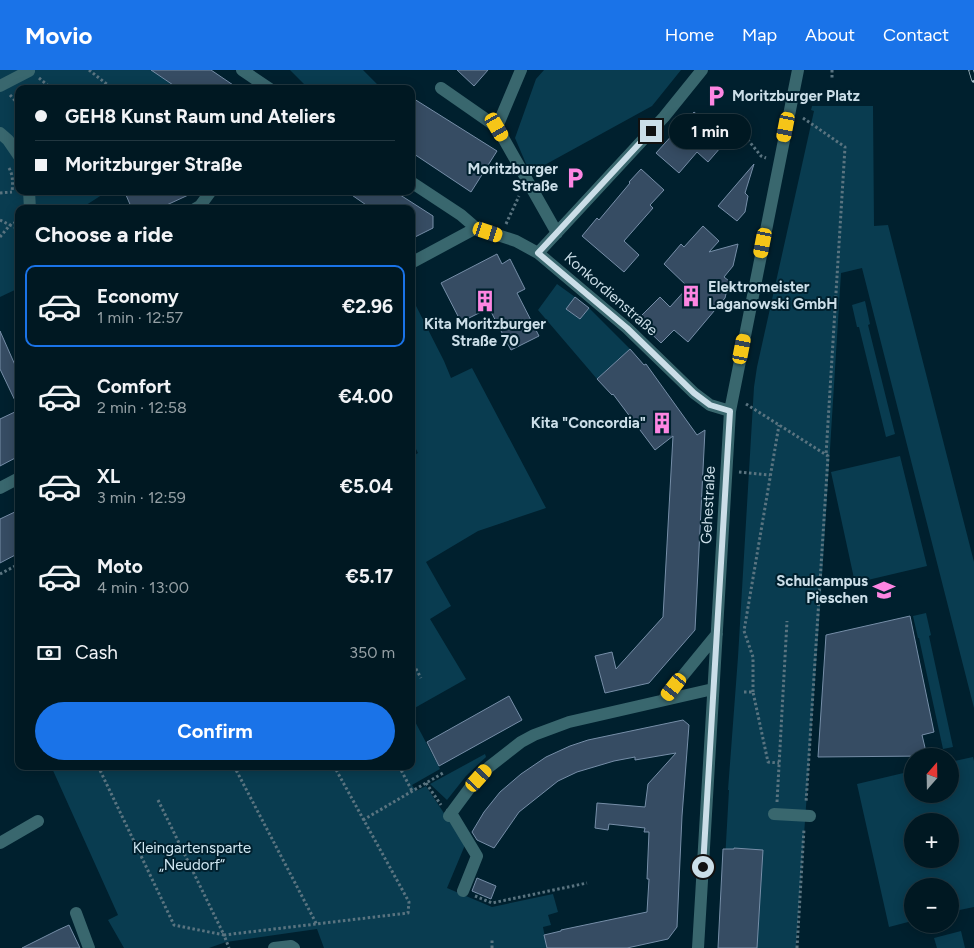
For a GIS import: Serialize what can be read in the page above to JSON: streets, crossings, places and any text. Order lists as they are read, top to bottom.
{
  "streets": {
    "street": ["Konkordienstraße", "Gehestraße"]
  },
  "crossings": [
    ["Konkordienstraße", "Gehestraße"]
  ],
  "parks": ["Kleingartensparte „Neudorf“"],
  "places": {
    "parking": ["Moritzburger Platz", "Moritzburger Straße"],
    "building": ["Elektromeister Laganowski GmbH", "Kita Moritzburger Straße 70", "Kita \"Concordia\""],
    "school or university": ["Schulcampus Pieschen"]
  },
  "north": "top",
  "page": {
    "header": "Movio",
    "nav": [
      "Home",
      "Map",
      "About",
      "Contact"
    ],
    "banner": ["GEH8 Kunst Raum und Ateliers", "Moritzburger Straße"],
    "bubble": "1 min",
    "heading": "Choose a ride",
    "list": [
      {
        "name": "Economy",
        "note": "1 min · 12:57",
        "value": "€2.96"
      },
      {
        "name": "Comfort",
        "note": "2 min · 12:58",
        "value": "€4.00"
      },
      {
        "name": "XL",
        "note": "3 min · 12:59",
        "value": "€5.04"
      },
      {
        "name": "Moto",
        "note": "4 min · 13:00",
        "value": "€5.17"
      }
    ],
    "pay": ["Cash", "350 m"],
    "buttons": "Confirm",
    "map_buttons": ["+", "−"]
  }
}
